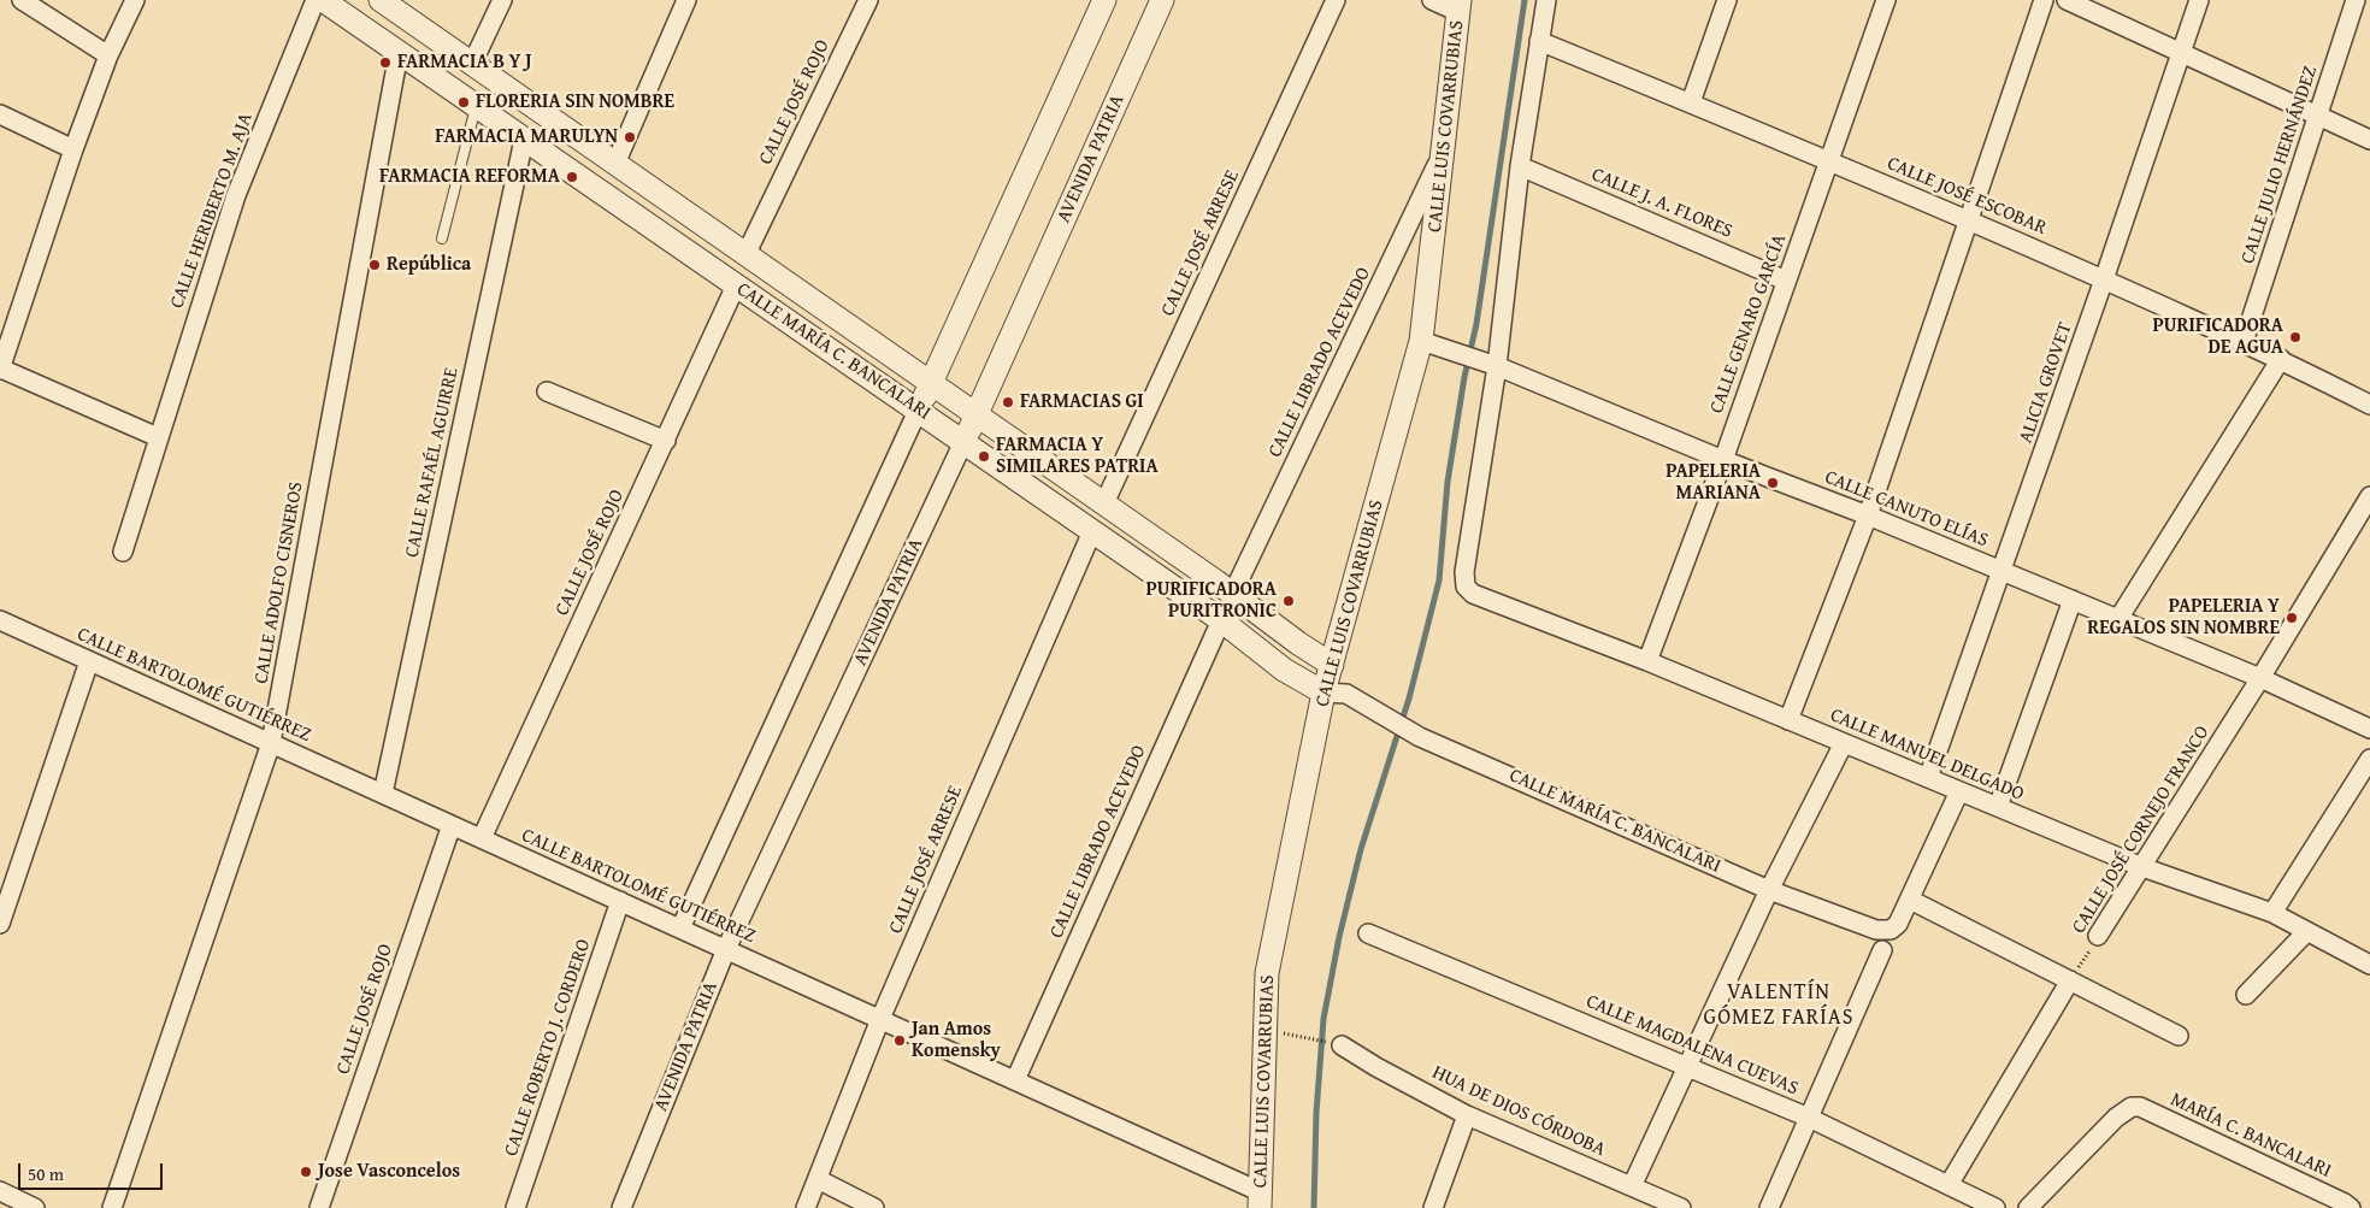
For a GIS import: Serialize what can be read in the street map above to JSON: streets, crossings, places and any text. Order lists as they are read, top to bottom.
{
  "streets": {
    "street": [
      "CALLE JOSÉ ROJO",
      "CALLE LUIS COVARRUBIAS",
      "AVENIDA PATRIA",
      "CALLE JULIO HERNÁNDEZ",
      "CALLE JOSÉ ESCOBAR",
      "CALLE J. A. FLORES",
      "CALLE HERIBERTO M. AJA",
      "CALLE JOSÉ ARRESE",
      "CALLE GENARO GARCÍA",
      "CALLE MARÍA C. BANCALARI",
      "CALLE LIBRADO ACEVEDO",
      "ALICIA GROVET",
      "CALLE RAFAÉL AGUIRRE",
      "CALLE CANUTO ELÍAS",
      "CALLE ADOLFO CISNEROS",
      "CALLE BARTOLOMÉ GUTIÉRREZ",
      "CALLE MANUEL DELGADO",
      "CALLE JOSÉ CORNEJO FRANCO",
      "CALLE MAGDALENA CUEVAS",
      "CALLE ROBERTO J. CORDERO",
      "HUA DE DIOS CÓRDOBA",
      "MARÍA C. BANCALARI"
    ]
  },
  "crossings": [
    ["CALLE JOSÉ ROJO", "CALLE MARÍA C. BANCALARI"],
    ["CALLE JOSÉ ROJO", "CALLE BARTOLOMÉ GUTIÉRREZ"],
    ["CALLE LUIS COVARRUBIAS", "CALLE MARÍA C. BANCALARI"],
    ["CALLE LUIS COVARRUBIAS", "CALLE LIBRADO ACEVEDO"],
    ["CALLE LUIS COVARRUBIAS", "CALLE CANUTO ELÍAS"],
    ["CALLE LUIS COVARRUBIAS", "CALLE BARTOLOMÉ GUTIÉRREZ"],
    ["AVENIDA PATRIA", "CALLE MARÍA C. BANCALARI"],
    ["AVENIDA PATRIA", "CALLE BARTOLOMÉ GUTIÉRREZ"],
    ["CALLE JULIO HERNÁNDEZ", "CALLE JOSÉ ESCOBAR"],
    ["CALLE JOSÉ ESCOBAR", "CALLE GENARO GARCÍA"],
    ["CALLE JOSÉ ESCOBAR", "ALICIA GROVET"],
    ["CALLE J. A. FLORES", "CALLE GENARO GARCÍA"],
    ["CALLE JOSÉ ARRESE", "CALLE MARÍA C. BANCALARI"],
    ["CALLE JOSÉ ARRESE", "CALLE BARTOLOMÉ GUTIÉRREZ"],
    ["CALLE GENARO GARCÍA", "CALLE CANUTO ELÍAS"],
    ["CALLE GENARO GARCÍA", "CALLE MANUEL DELGADO"],
    ["CALLE MARÍA C. BANCALARI", "CALLE LIBRADO ACEVEDO"],
    ["CALLE MARÍA C. BANCALARI", "CALLE RAFAÉL AGUIRRE"],
    ["CALLE MARÍA C. BANCALARI", "CALLE ADOLFO CISNEROS"],
    ["CALLE LIBRADO ACEVEDO", "CALLE BARTOLOMÉ GUTIÉRREZ"],
    ["ALICIA GROVET", "CALLE CANUTO ELÍAS"],
    ["ALICIA GROVET", "CALLE MANUEL DELGADO"],
    ["CALLE RAFAÉL AGUIRRE", "CALLE BARTOLOMÉ GUTIÉRREZ"],
    ["CALLE CANUTO ELÍAS", "CALLE MANUEL DELGADO"],
    ["CALLE CANUTO ELÍAS", "CALLE JOSÉ CORNEJO FRANCO"],
    ["CALLE ADOLFO CISNEROS", "CALLE BARTOLOMÉ GUTIÉRREZ"],
    ["CALLE BARTOLOMÉ GUTIÉRREZ", "CALLE ROBERTO J. CORDERO"],
    ["CALLE MANUEL DELGADO", "CALLE JOSÉ CORNEJO FRANCO"]
  ],
  "districts": ["VALENTÍN GÓMEZ FARÍAS"],
  "places": [
    "FARMACIA B Y J",
    "FLORERIA SIN NOMBRE",
    "FARMACIA MARULYN",
    "FARMACIA REFORMA",
    "República",
    "PURIFICADORA DE AGUA",
    "FARMACIAS GI",
    "FARMACIA Y SIMILARES PATRIA",
    "PAPELERIA MARIANA",
    "PURIFICADORA PURITRONIC",
    "PAPELERIA Y REGALOS SIN NOMBRE",
    "Jan Amos Komensky",
    "Jose Vasconcelos"
  ],
  "scale_bar": "50 m"
}
